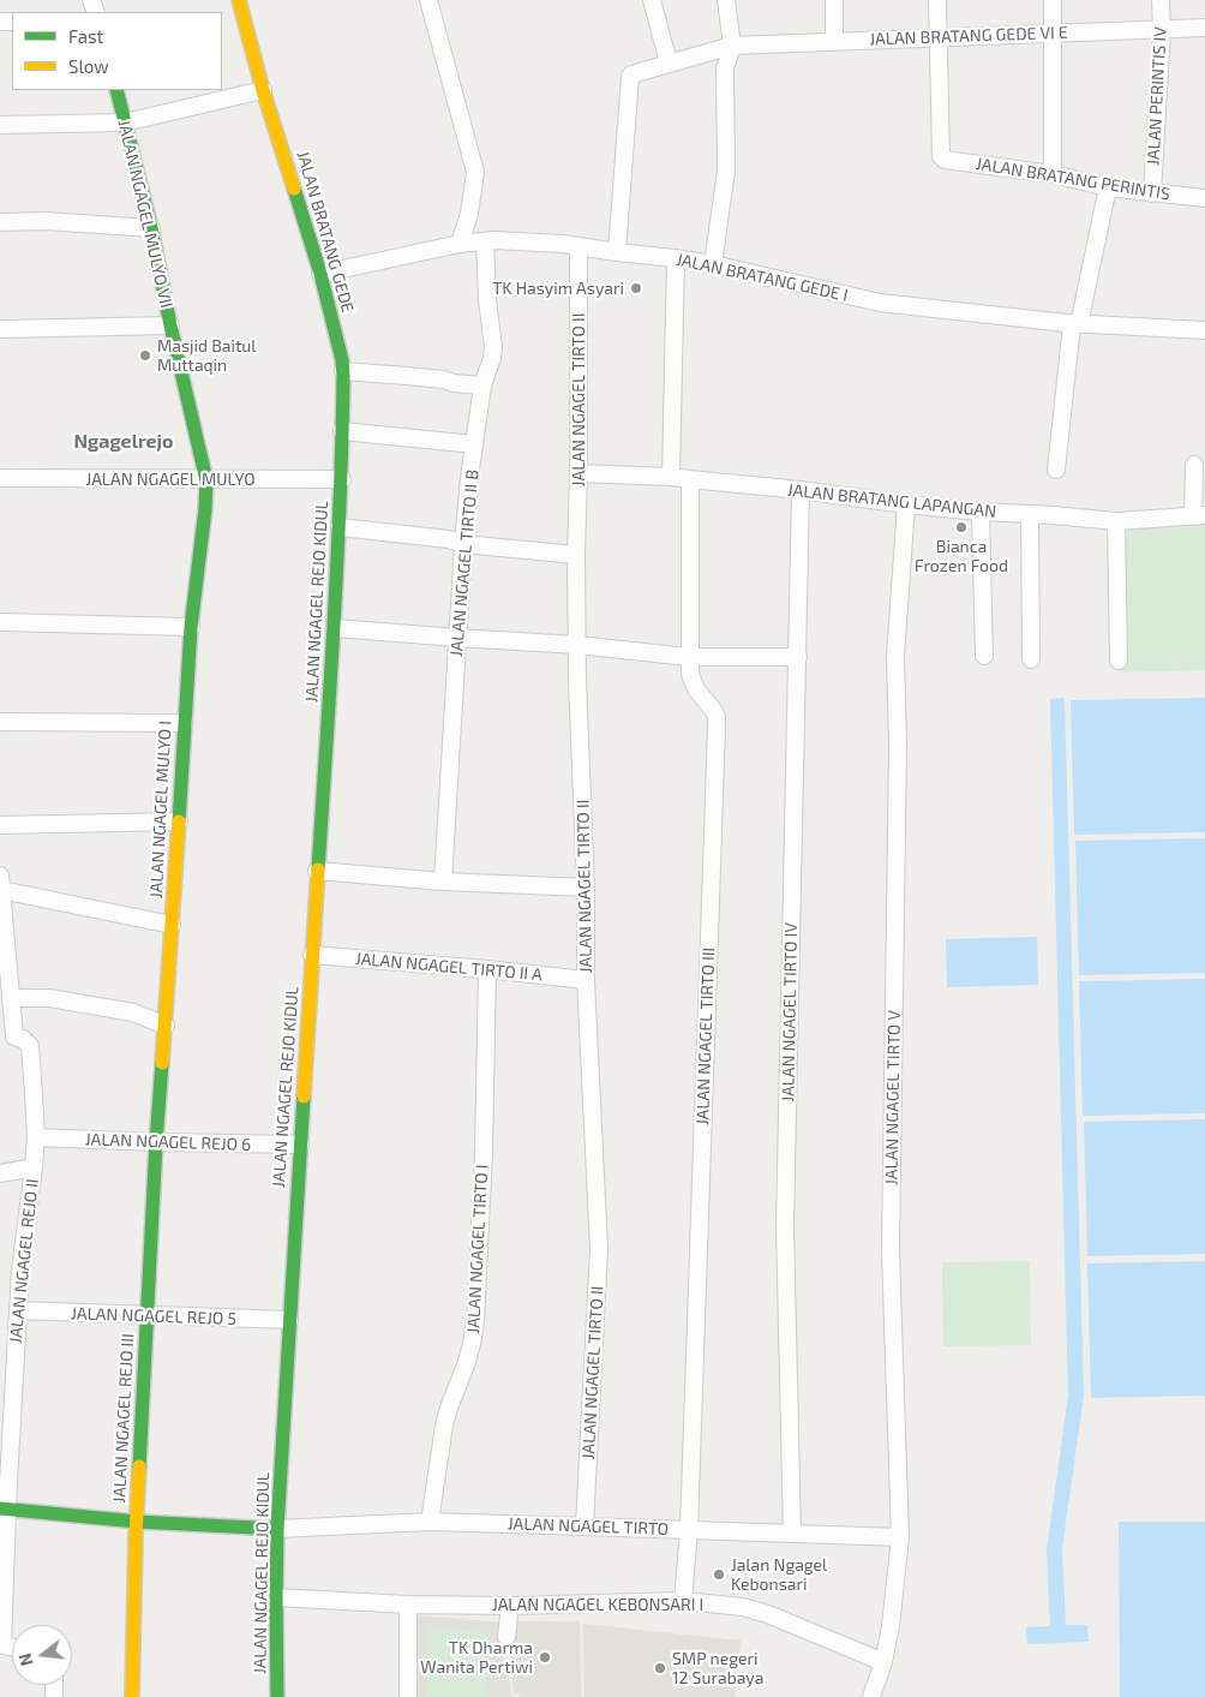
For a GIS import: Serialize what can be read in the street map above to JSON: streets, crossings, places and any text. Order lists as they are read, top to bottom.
{
  "streets": {
    "street": [
      "JALAN BRATANG GEDE VI E",
      "JALAN PERINTIS IV",
      "JALAN BRATANG PERINTIS",
      "JALAN NGAGEL MULYO VII",
      "JALAN BRATANG GEDE",
      "JALAN BRATANG GEDE I",
      "JALAN NGAGEL TIRTO II",
      "JALAN NGAGEL MULYO",
      "JALAN BRATANG LAPANGAN",
      "JALAN NGAGEL TIRTO II B",
      "JALAN NGAGEL REJO KIDUL",
      "JALAN NGAGEL MULYO I",
      "JALAN NGAGEL TIRTO II A",
      "JALAN NGAGEL TIRTO IV",
      "JALAN NGAGEL TIRTO III",
      "JALAN NGAGEL TIRTO V",
      "JALAN NGAGEL REJO 6",
      "JALAN NGAGEL TIRTO I",
      "JALAN NGAGEL REJO II",
      "JALAN NGAGEL REJO 5",
      "JALAN NGAGEL REJO III",
      "JALAN NGAGEL TIRTO",
      "JALAN NGAGEL KEBONSARI I"
    ]
  },
  "crossings": [
    ["JALAN BRATANG GEDE VI E", "JALAN PERINTIS IV"],
    ["JALAN BRATANG GEDE VI E", "JALAN BRATANG PERINTIS"],
    ["JALAN BRATANG GEDE VI E", "JALAN BRATANG GEDE I"],
    ["JALAN PERINTIS IV", "JALAN BRATANG PERINTIS"],
    ["JALAN NGAGEL MULYO VII", "JALAN NGAGEL MULYO"],
    ["JALAN NGAGEL MULYO VII", "JALAN NGAGEL MULYO I"],
    ["JALAN BRATANG GEDE", "JALAN BRATANG GEDE I"],
    ["JALAN BRATANG GEDE", "JALAN NGAGEL MULYO"],
    ["JALAN BRATANG GEDE", "JALAN NGAGEL REJO KIDUL"],
    ["JALAN BRATANG GEDE I", "JALAN NGAGEL TIRTO II"],
    ["JALAN BRATANG GEDE I", "JALAN NGAGEL TIRTO II B"],
    ["JALAN NGAGEL TIRTO II", "JALAN BRATANG LAPANGAN"],
    ["JALAN NGAGEL TIRTO II", "JALAN NGAGEL TIRTO II A"],
    ["JALAN NGAGEL TIRTO II", "JALAN NGAGEL TIRTO"],
    ["JALAN NGAGEL MULYO", "JALAN NGAGEL REJO KIDUL"],
    ["JALAN NGAGEL MULYO", "JALAN NGAGEL MULYO I"],
    ["JALAN BRATANG LAPANGAN", "JALAN NGAGEL TIRTO IV"],
    ["JALAN BRATANG LAPANGAN", "JALAN NGAGEL TIRTO III"],
    ["JALAN BRATANG LAPANGAN", "JALAN NGAGEL TIRTO V"],
    ["JALAN NGAGEL REJO KIDUL", "JALAN NGAGEL TIRTO II A"],
    ["JALAN NGAGEL REJO KIDUL", "JALAN NGAGEL REJO 6"],
    ["JALAN NGAGEL REJO KIDUL", "JALAN NGAGEL REJO 5"],
    ["JALAN NGAGEL REJO KIDUL", "JALAN NGAGEL TIRTO"],
    ["JALAN NGAGEL REJO KIDUL", "JALAN NGAGEL KEBONSARI I"],
    ["JALAN NGAGEL MULYO I", "JALAN NGAGEL REJO 6"],
    ["JALAN NGAGEL MULYO I", "JALAN NGAGEL REJO III"],
    ["JALAN NGAGEL TIRTO II A", "JALAN NGAGEL TIRTO I"],
    ["JALAN NGAGEL TIRTO IV", "JALAN NGAGEL TIRTO"],
    ["JALAN NGAGEL TIRTO III", "JALAN NGAGEL TIRTO"],
    ["JALAN NGAGEL TIRTO III", "JALAN NGAGEL KEBONSARI I"],
    ["JALAN NGAGEL TIRTO V", "JALAN NGAGEL TIRTO"],
    ["JALAN NGAGEL TIRTO V", "JALAN NGAGEL KEBONSARI I"],
    ["JALAN NGAGEL REJO 6", "JALAN NGAGEL REJO II"],
    ["JALAN NGAGEL REJO 6", "JALAN NGAGEL REJO III"],
    ["JALAN NGAGEL TIRTO I", "JALAN NGAGEL TIRTO"],
    ["JALAN NGAGEL REJO II", "JALAN NGAGEL REJO 5"],
    ["JALAN NGAGEL REJO 5", "JALAN NGAGEL REJO III"]
  ],
  "districts": ["Ngagelrejo"],
  "places": [
    "TK Hasyim Asyari",
    "Masjid Baitul Muttaqin",
    "Bianca Frozen Food",
    "Jalan Ngagel Kebonsari",
    "TK Dharma Wanita Pertiwi",
    "SMP negeri 12 Surabaya"
  ],
  "legend": ["Fast", "Slow"],
  "north": "left"
}
